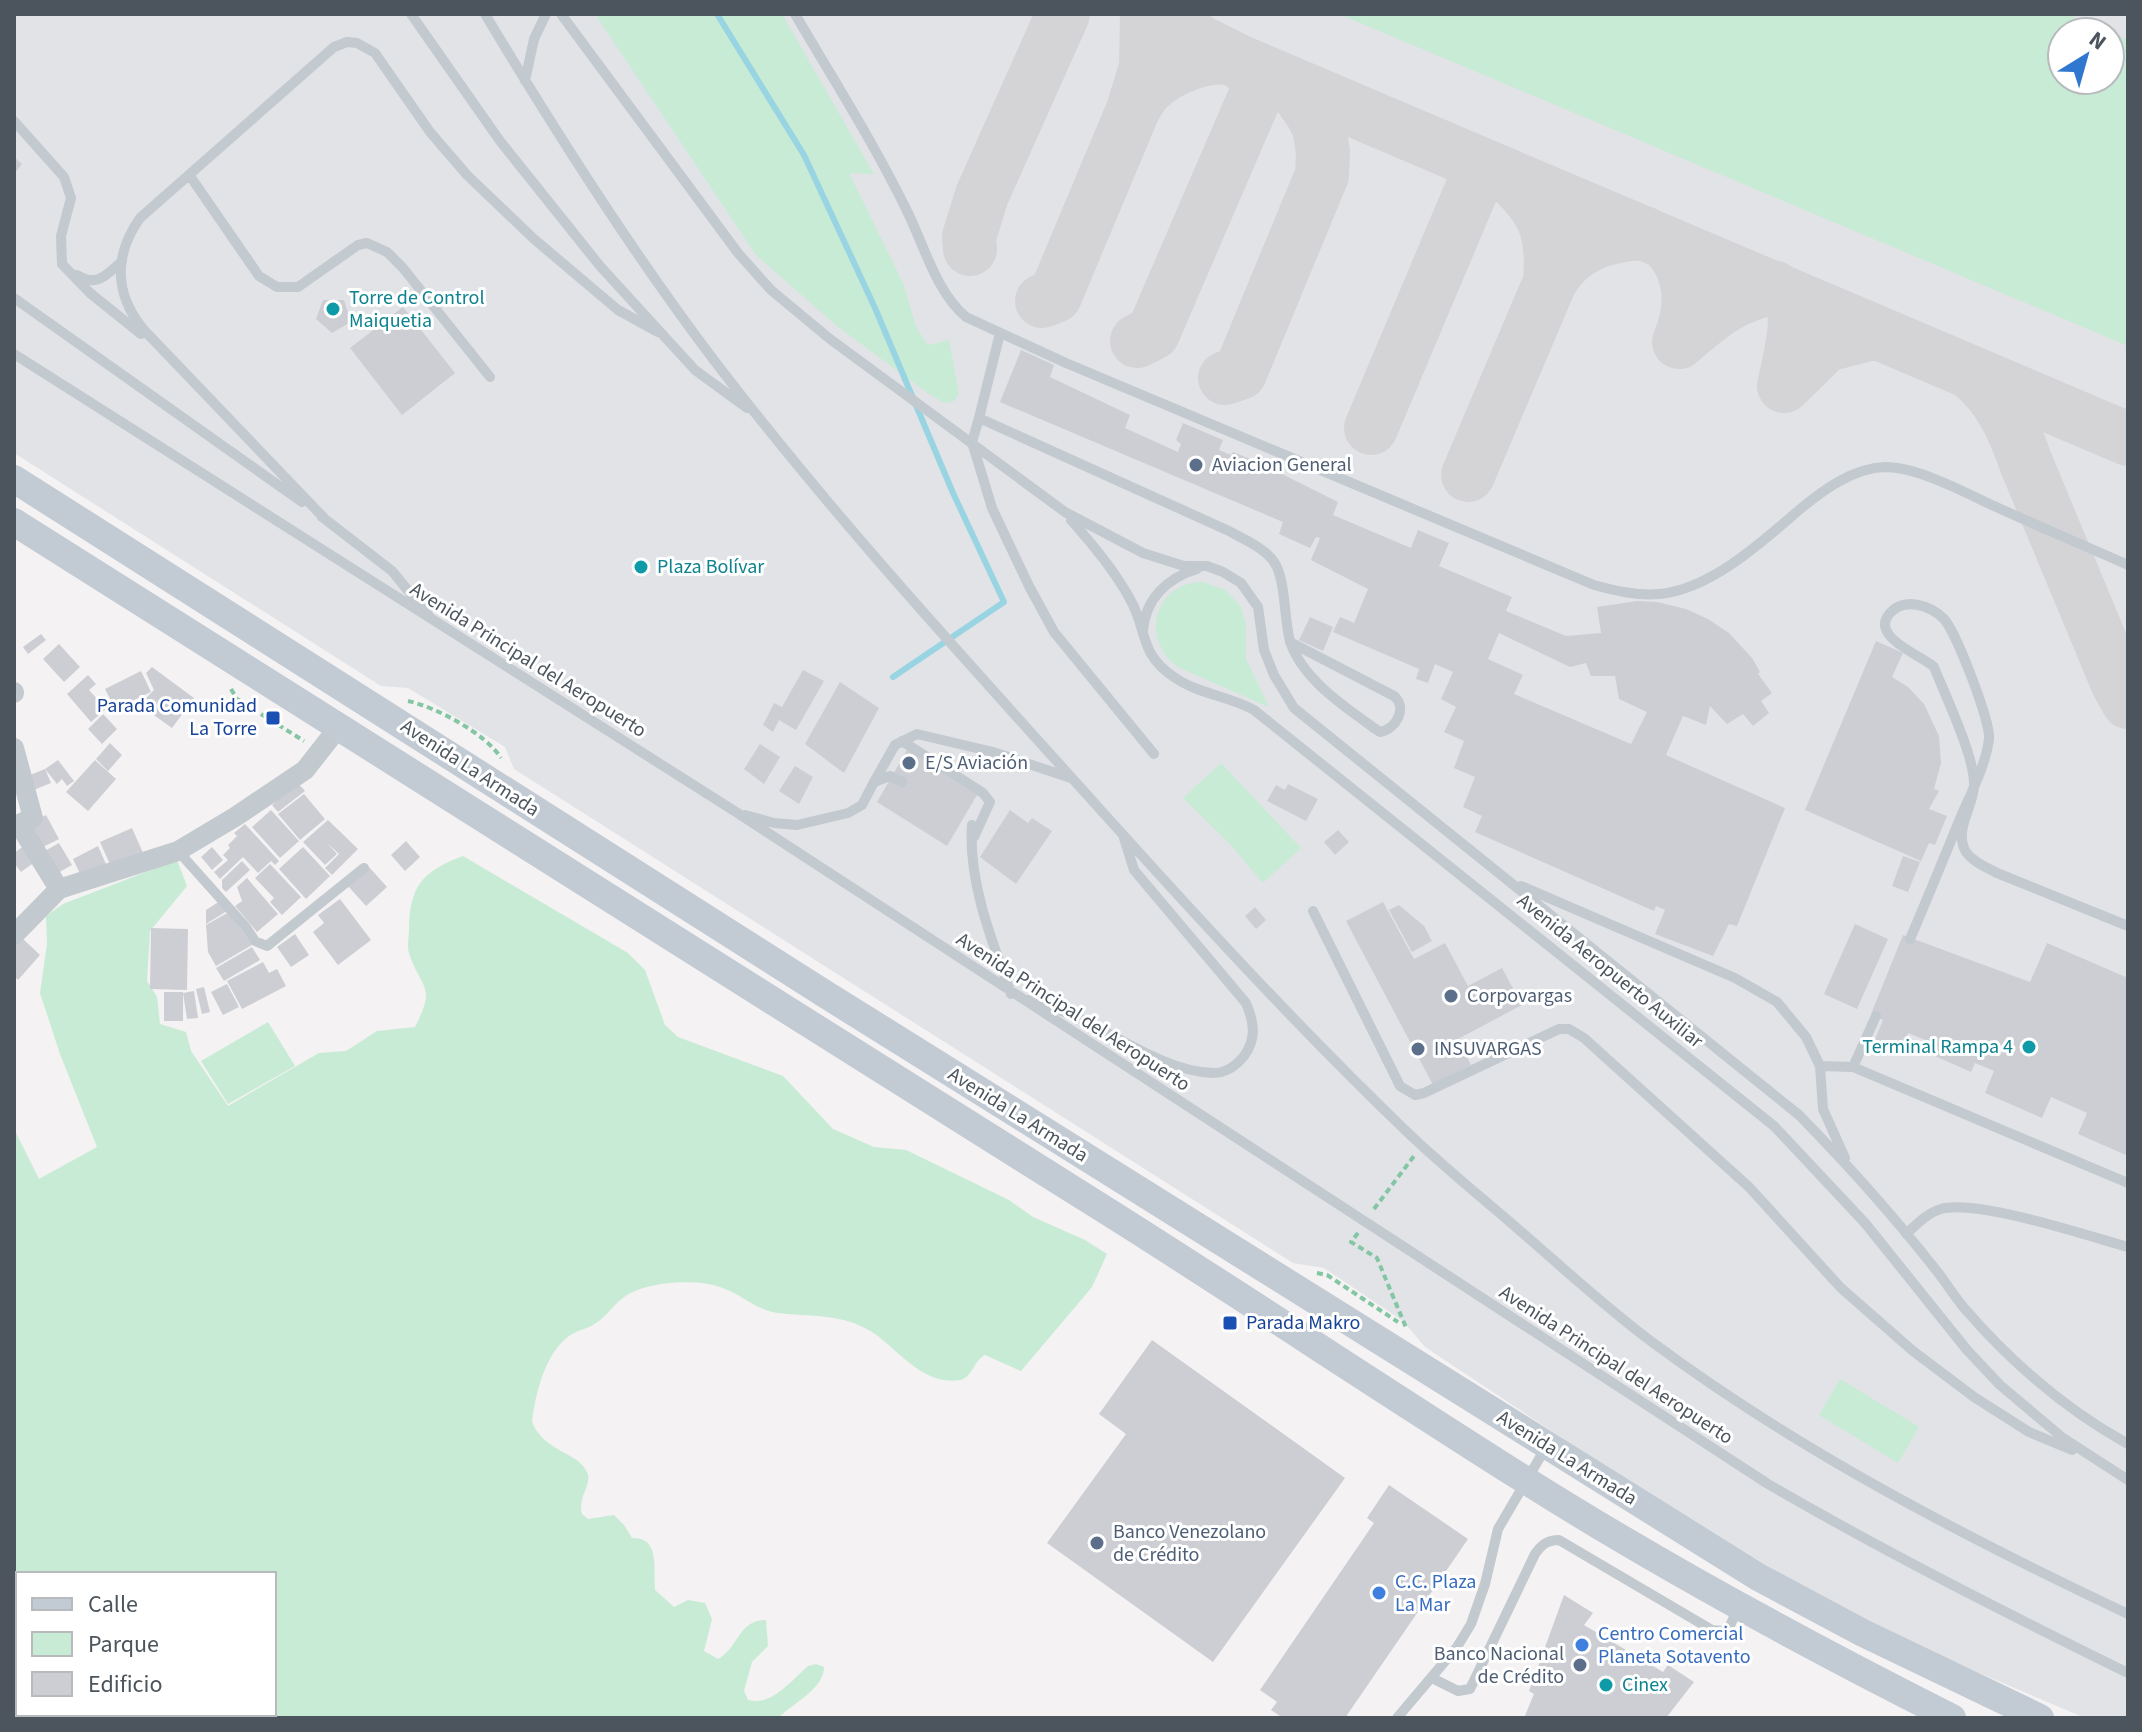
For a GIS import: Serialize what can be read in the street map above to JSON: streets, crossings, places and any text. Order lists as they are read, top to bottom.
{
  "streets": {
    "main road": ["Avenida La Armada"],
    "lane": ["Avenida Principal del Aeropuerto", "Avenida Aeropuerto Auxiliar"]
  },
  "places": {
    "other": [
      "Torre de Control Maiquetia",
      "Aviacion General",
      "Plaza Bolívar",
      "E/S Aviación",
      "Corpovargas",
      "Terminal Rampa 4",
      "INSUVARGAS",
      "Banco Venezolano de Crédito",
      "C.C. Plaza La Mar",
      "Centro Comercial Planeta Sotavento",
      "Banco Nacional de Crédito",
      "Cinex"
    ],
    "transit": ["Parada Comunidad La Torre", "Parada Makro"]
  },
  "legend": ["Calle", "Parque", "Edificio"],
  "north": "top right"
}
